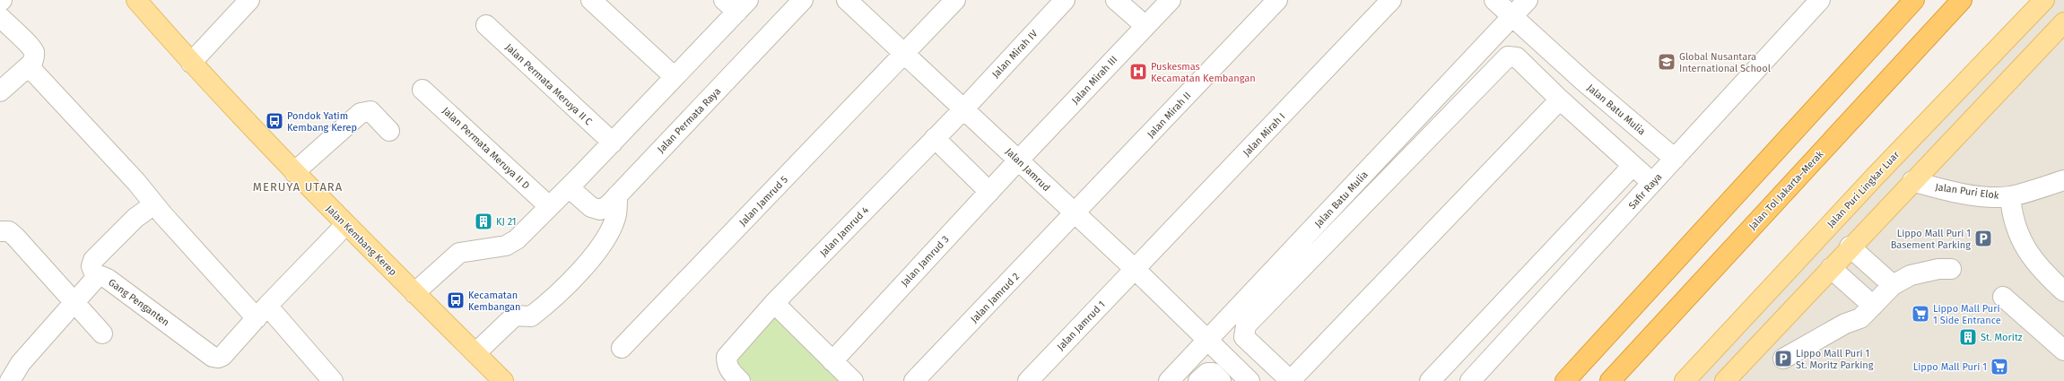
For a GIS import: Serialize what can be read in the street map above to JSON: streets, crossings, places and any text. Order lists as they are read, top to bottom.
{
  "streets": {
    "highway": ["Jalan Tol Jakarta–Merak"],
    "main road": ["Jalan Puri Lingkar Luar", "Jalan Kembang Kerep"],
    "street": [
      "Jalan Mirah IV",
      "Jalan Mirah III",
      "Jalan Permata Meruya II C",
      "Jalan Batu Mulia",
      "Jalan Mirah II",
      "Jalan Permata Raya",
      "Jalan Mirah I",
      "Jalan Permata Meruya II D",
      "Jalan Jamrud",
      "Safir Raya",
      "Jalan Puri Elok",
      "Jalan Jamrud 5",
      "Jalan Jamrud 4",
      "Jalan Jamrud 3",
      "Jalan Jamrud 2",
      "Gang Penganten",
      "Jalan Jamrud 1"
    ]
  },
  "crossings": [
    ["Jalan Mirah IV", "Jalan Jamrud"],
    ["Jalan Mirah IV", "Jalan Jamrud 4"],
    ["Jalan Mirah III", "Jalan Jamrud"],
    ["Jalan Mirah III", "Jalan Jamrud 3"],
    ["Jalan Batu Mulia", "Jalan Jamrud"],
    ["Jalan Batu Mulia", "Safir Raya"],
    ["Jalan Mirah II", "Jalan Jamrud"],
    ["Jalan Mirah II", "Jalan Jamrud 2"],
    ["Jalan Mirah I", "Jalan Jamrud"],
    ["Jalan Mirah I", "Jalan Jamrud 1"],
    ["Jalan Jamrud", "Jalan Jamrud 5"],
    ["Jalan Jamrud", "Jalan Jamrud 4"],
    ["Jalan Jamrud", "Jalan Jamrud 3"],
    ["Jalan Jamrud", "Jalan Jamrud 2"],
    ["Jalan Jamrud", "Jalan Jamrud 1"],
    ["Jalan Kembang Kerep", "Gang Penganten"]
  ],
  "districts": ["MERUYA UTARA"],
  "places": {
    "school or university": ["Global Nusantara International School"],
    "hospital": ["Puskesmas Kecamatan Kembangan"],
    "bus stop": ["Pondok Yatim Kembang Kerep", "Kecamatan Kembangan"],
    "building": ["KJ 21", "St. Moritz"],
    "parking": ["Lippo Mall Puri 1 Basement Parking", "Lippo Mall Puri 1 St. Moritz Parking"],
    "supermarket": ["Lippo Mall Puri 1 Side Entrance", "Lippo Mall Puri 1"]
  }
}
